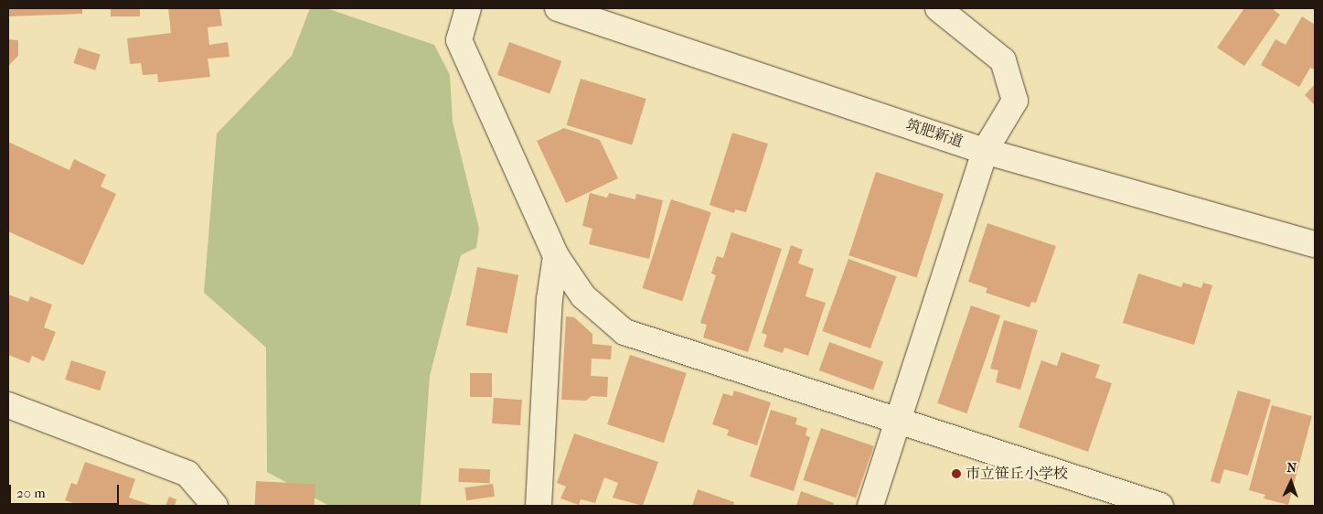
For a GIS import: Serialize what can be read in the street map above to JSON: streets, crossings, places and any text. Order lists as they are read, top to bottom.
{
  "streets": {
    "street": ["筑肥新道"]
  },
  "places": ["市立笹丘小学校"],
  "scale_bar": "20 m",
  "north": "top"
}
